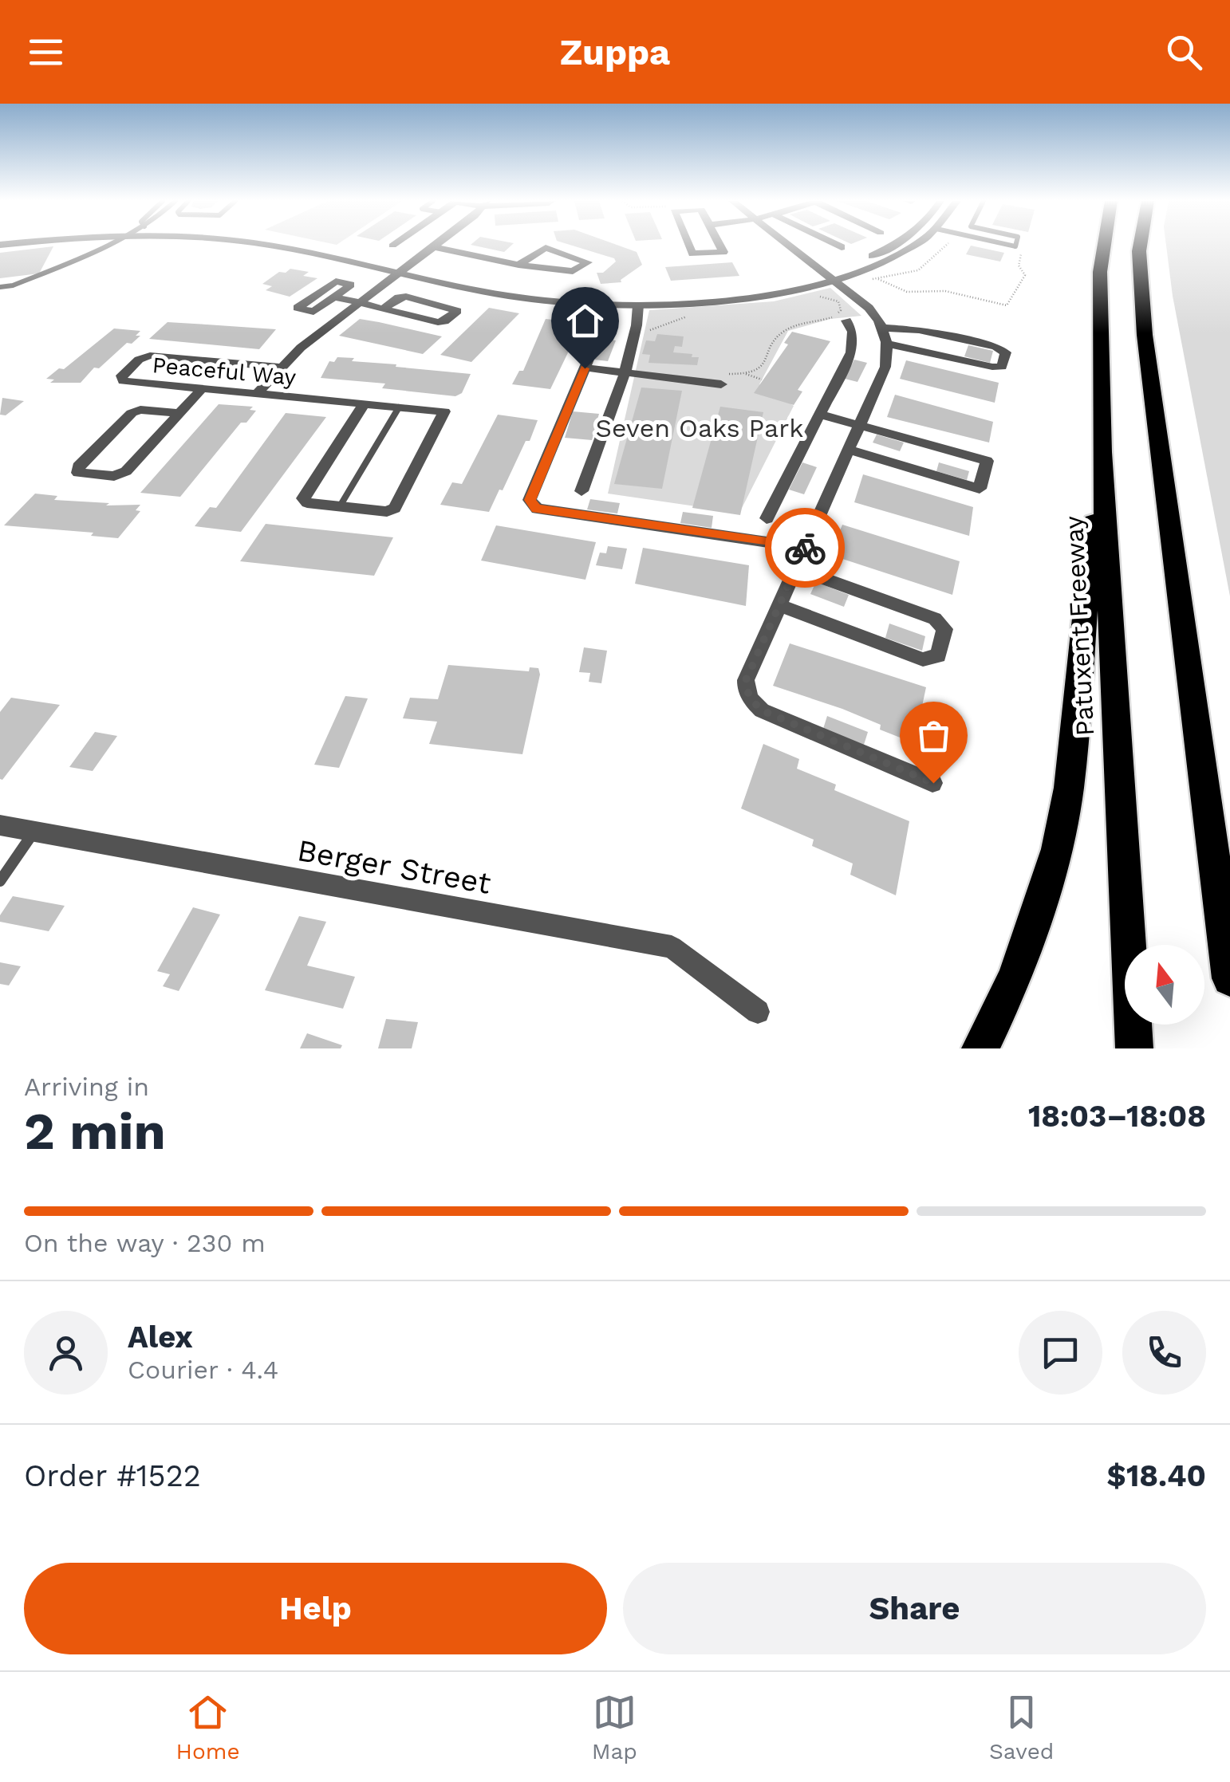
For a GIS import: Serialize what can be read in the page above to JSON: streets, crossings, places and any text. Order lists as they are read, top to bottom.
{
  "streets": {
    "highway": ["Patuxent Freeway"],
    "street": ["Peaceful Way", "Berger Street"]
  },
  "parks": ["Seven Oaks Park"],
  "north": "top",
  "page": {
    "header": "Zuppa",
    "heading": ["2 min", "Arriving in", "18:03–18:08"],
    "panel": [
      "Alex",
      "Courier · 4.4",
      "Order #1522",
      "$18.40"
    ],
    "bar": "On the way · 230 m",
    "buttons": ["Help", "Share"],
    "tabs": ["Home", "Map", "Saved"]
  }
}
